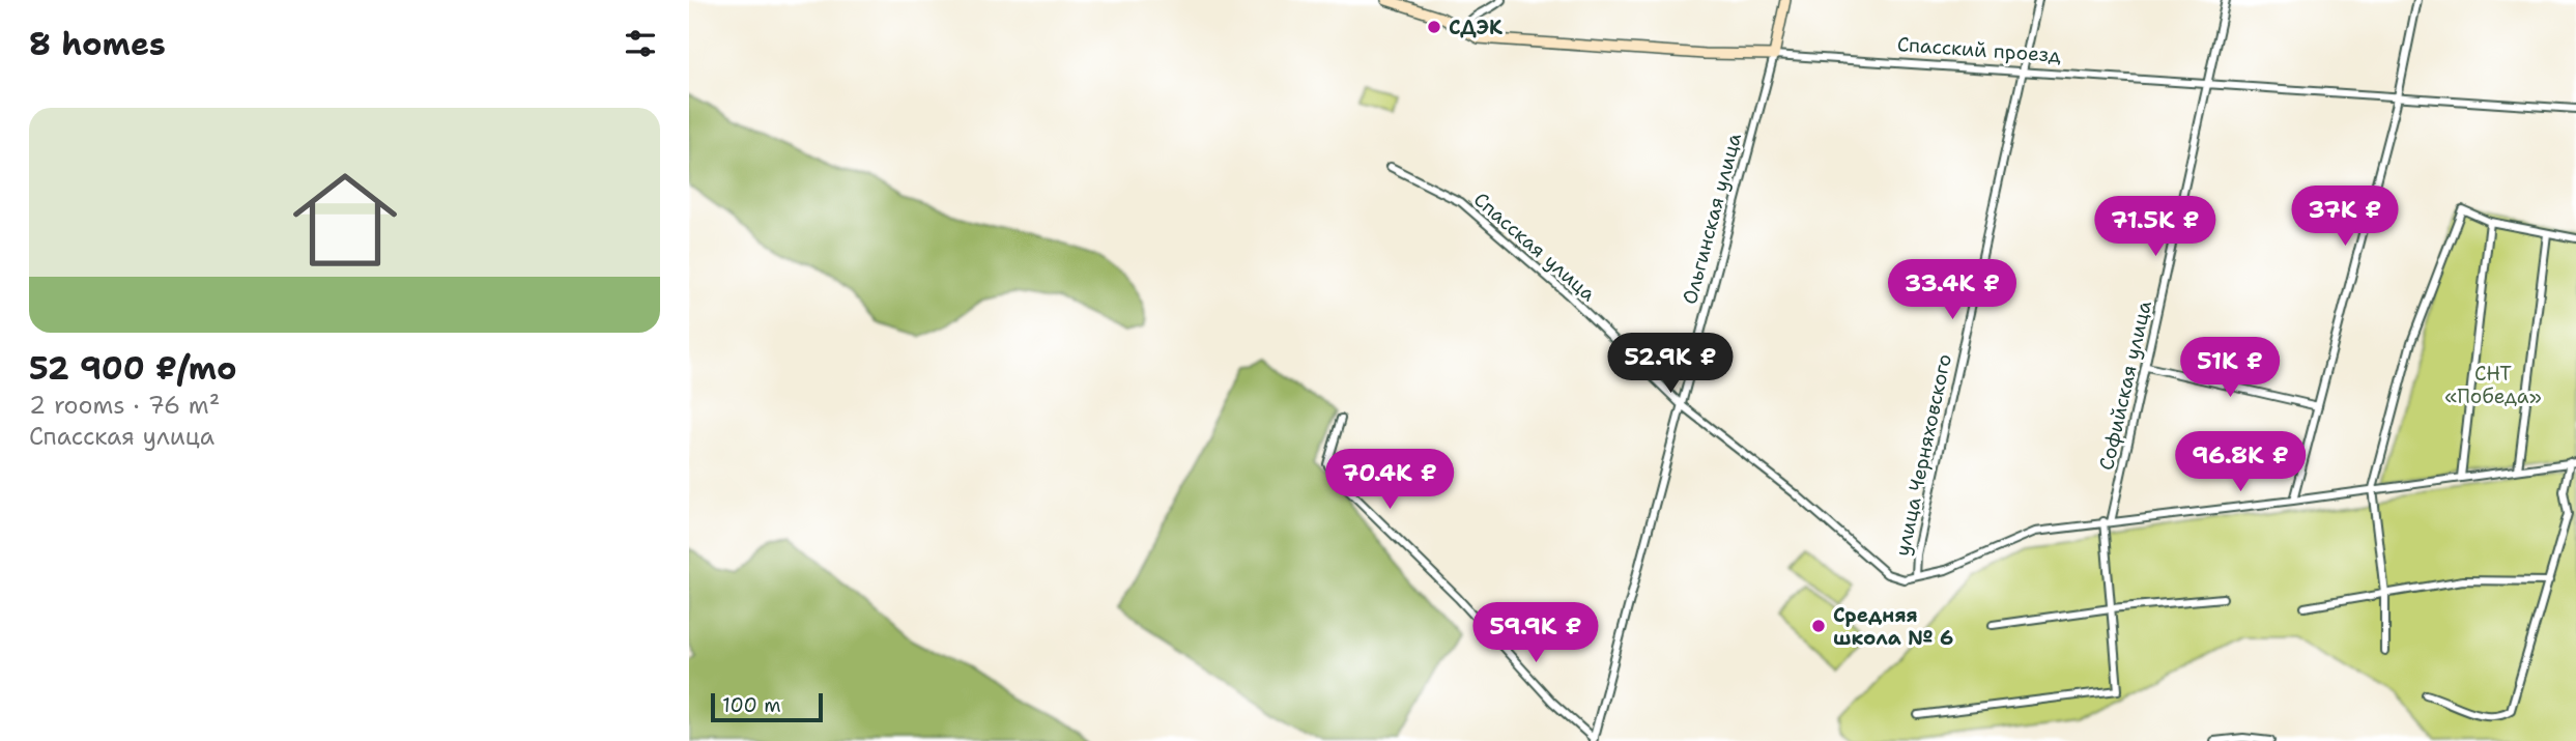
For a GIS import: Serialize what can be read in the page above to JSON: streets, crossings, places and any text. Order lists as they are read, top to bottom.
{
  "streets": {
    "street": [
      "Спасский проезд",
      "Ольгинская улица",
      "Спасская улица",
      "Софийская улица",
      "улица Черняховского"
    ]
  },
  "crossings": [
    ["Спасский проезд", "Ольгинская улица"],
    ["Спасский проезд", "Софийская улица"],
    ["Спасский проезд", "улица Черняховского"],
    ["Ольгинская улица", "Спасская улица"],
    ["Спасская улица", "улица Черняховского"]
  ],
  "parks": ["СНТ «Победа»"],
  "places": ["СДЭК", "Средняя школа № 6"],
  "scale_bar": "100 m",
  "page": {
    "heading": "8 homes",
    "list": [
      {
        "name": "52 900 ₽/mo",
        "note": "2 rooms · 76 m² · Спасская улица"
      }
    ],
    "price": [
      "37K ₽",
      "71.5K ₽",
      "33.4K ₽",
      "52.9K ₽",
      "51K ₽",
      "96.8K ₽",
      "70.4K ₽",
      "59.9K ₽"
    ],
    "scale": "100 m"
  }
}
